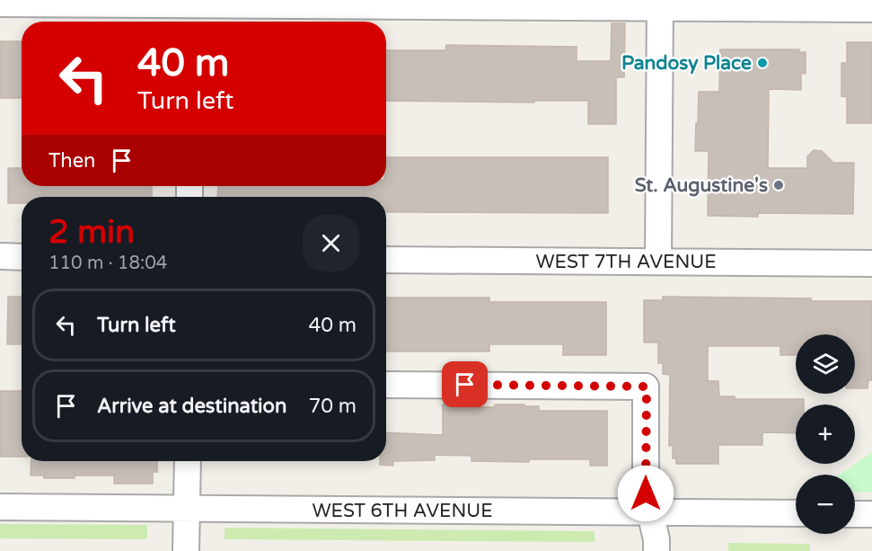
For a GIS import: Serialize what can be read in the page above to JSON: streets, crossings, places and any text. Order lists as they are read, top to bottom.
{
  "streets": {
    "street": ["WEST 7TH AVENUE", "WEST 6TH AVENUE"]
  },
  "places": ["Pandosy Place", "St. Augustine's"],
  "page": {
    "turn": ["40 m", "Turn left"],
    "then": "Then",
    "heading": ["2 min", "110 m · 18:04"],
    "list": [
      {
        "name": "Turn left",
        "value": "40 m"
      },
      {
        "name": "Arrive at destination",
        "value": "70 m"
      }
    ],
    "map_buttons": ["+", "−"]
  }
}
